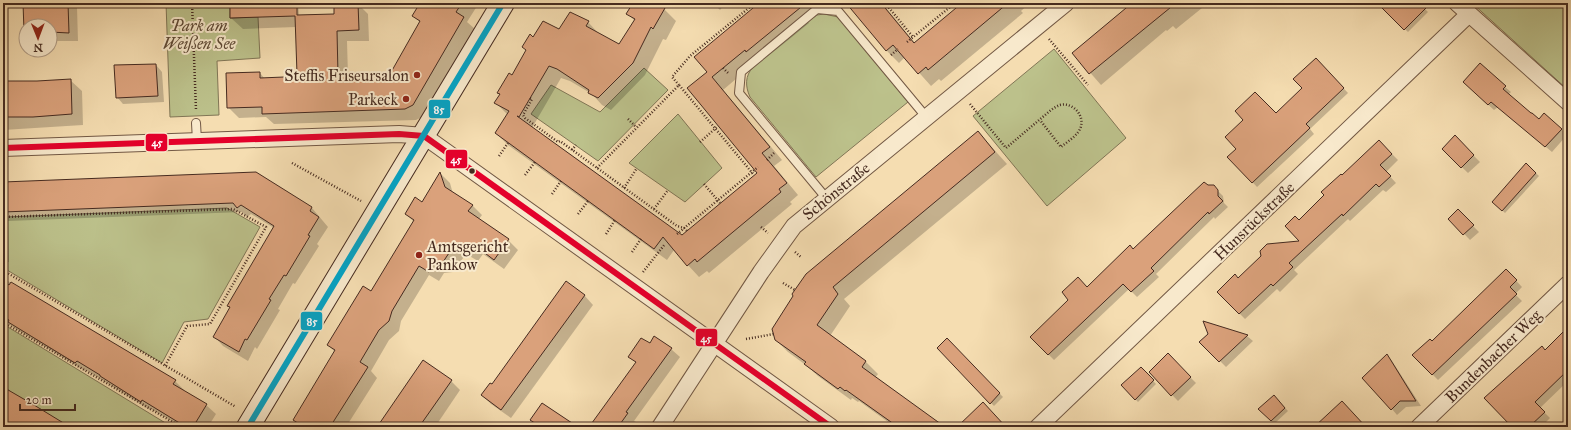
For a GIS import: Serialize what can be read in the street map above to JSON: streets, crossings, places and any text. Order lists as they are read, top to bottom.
{
  "streets": {
    "street": ["Schönstraße", "Hunsrückstraße", "Bundenbacher Weg"]
  },
  "parks": ["Park am Weißen See"],
  "places": ["Steffis Friseursalon", "Parkeck", "Amtsgericht Pankow"],
  "lines": ["transit line 85", "transit line 45"],
  "scale_bar": "20 m",
  "north": "bottom"
}
